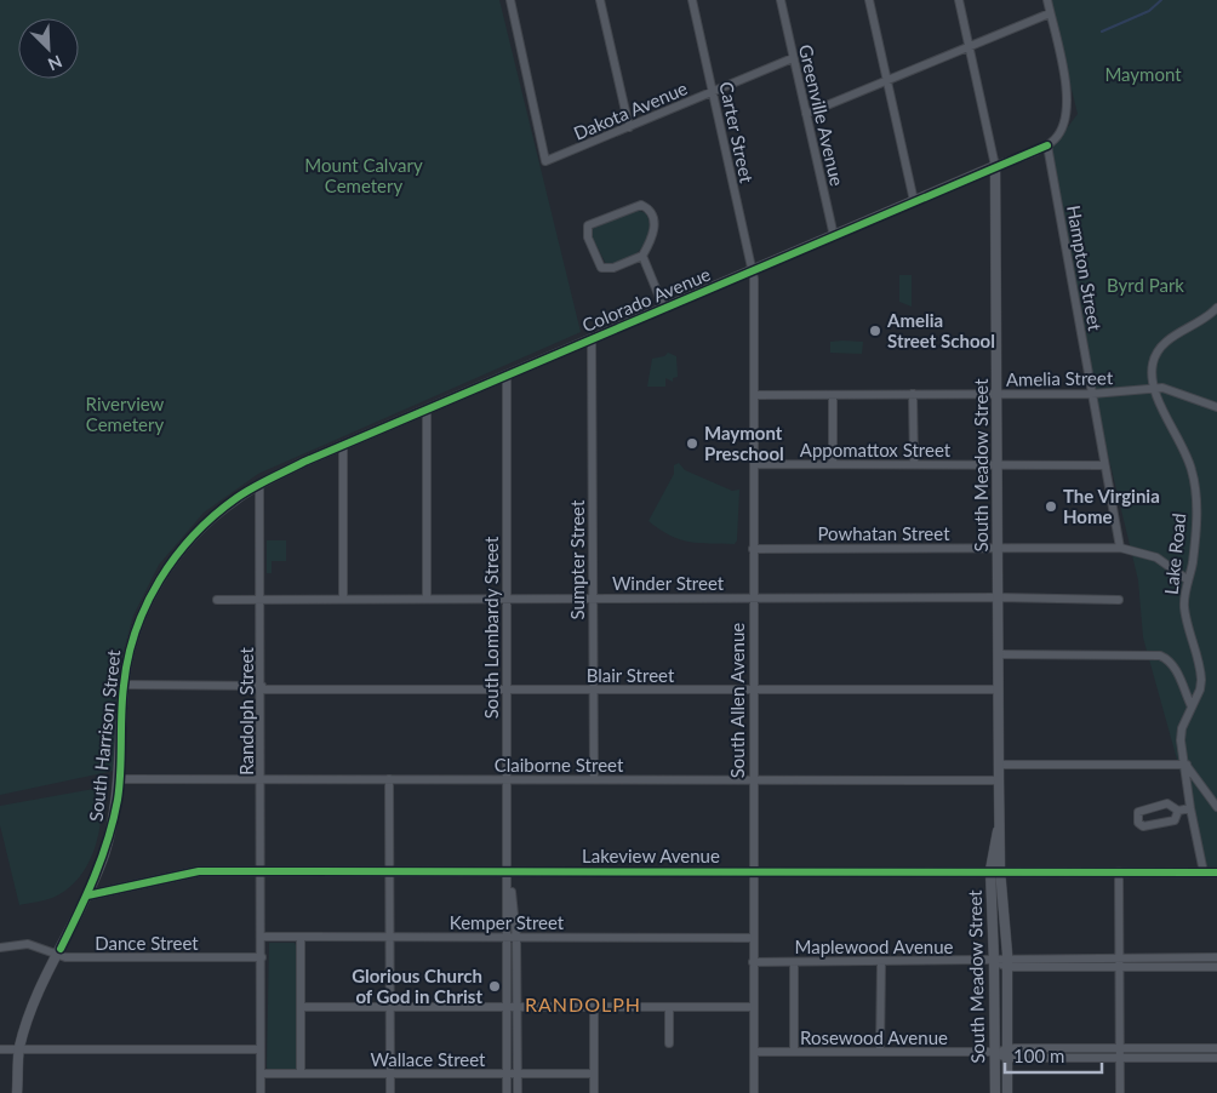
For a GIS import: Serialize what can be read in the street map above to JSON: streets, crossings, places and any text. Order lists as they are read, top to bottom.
{
  "streets": {
    "street": [
      "Dakota Avenue",
      "Greenville Avenue",
      "Carter Street",
      "Hampton Street",
      "Colorado Avenue",
      "Amelia Street",
      "Appomattox Street",
      "South Meadow Street",
      "Powhatan Street",
      "Lake Road",
      "Sumpter Street",
      "Winder Street",
      "South Lombardy Street",
      "Blair Street",
      "South Allen Avenue",
      "Randolph Street",
      "South Harrison Street",
      "Claiborne Street",
      "Lakeview Avenue",
      "Kemper Street",
      "Dance Street",
      "Maplewood Avenue",
      "Rosewood Avenue",
      "Wallace Street"
    ]
  },
  "crossings": [
    ["Dakota Avenue", "Greenville Avenue"],
    ["Dakota Avenue", "Carter Street"],
    ["Greenville Avenue", "Colorado Avenue"],
    ["Carter Street", "Colorado Avenue"],
    ["Carter Street", "South Allen Avenue"],
    ["Hampton Street", "Colorado Avenue"],
    ["Hampton Street", "Amelia Street"],
    ["Hampton Street", "Appomattox Street"],
    ["Hampton Street", "Powhatan Street"],
    ["Colorado Avenue", "South Meadow Street"],
    ["Colorado Avenue", "Sumpter Street"],
    ["Colorado Avenue", "South Lombardy Street"],
    ["Colorado Avenue", "South Allen Avenue"],
    ["Colorado Avenue", "Randolph Street"],
    ["Colorado Avenue", "South Harrison Street"],
    ["Amelia Street", "South Meadow Street"],
    ["Amelia Street", "Lake Road"],
    ["Amelia Street", "South Allen Avenue"],
    ["Appomattox Street", "South Meadow Street"],
    ["Appomattox Street", "South Allen Avenue"],
    ["South Meadow Street", "Powhatan Street"],
    ["South Meadow Street", "Winder Street"],
    ["South Meadow Street", "Blair Street"],
    ["South Meadow Street", "Claiborne Street"],
    ["South Meadow Street", "Lakeview Avenue"],
    ["South Meadow Street", "Maplewood Avenue"],
    ["South Meadow Street", "Rosewood Avenue"],
    ["Powhatan Street", "Lake Road"],
    ["Powhatan Street", "South Allen Avenue"],
    ["Lake Road", "Lakeview Avenue"],
    ["Sumpter Street", "Winder Street"],
    ["Sumpter Street", "Blair Street"],
    ["Sumpter Street", "Claiborne Street"],
    ["Winder Street", "South Lombardy Street"],
    ["Winder Street", "South Allen Avenue"],
    ["Winder Street", "Randolph Street"],
    ["South Lombardy Street", "Blair Street"],
    ["South Lombardy Street", "Claiborne Street"],
    ["South Lombardy Street", "Lakeview Avenue"],
    ["South Lombardy Street", "Kemper Street"],
    ["South Lombardy Street", "Wallace Street"],
    ["Blair Street", "South Allen Avenue"],
    ["Blair Street", "Randolph Street"],
    ["Blair Street", "South Harrison Street"],
    ["South Allen Avenue", "Claiborne Street"],
    ["South Allen Avenue", "Lakeview Avenue"],
    ["South Allen Avenue", "Kemper Street"],
    ["South Allen Avenue", "Maplewood Avenue"],
    ["South Allen Avenue", "Rosewood Avenue"],
    ["Randolph Street", "South Harrison Street"],
    ["Randolph Street", "Claiborne Street"],
    ["Randolph Street", "Lakeview Avenue"],
    ["Randolph Street", "Kemper Street"],
    ["Randolph Street", "Dance Street"],
    ["Randolph Street", "Wallace Street"],
    ["South Harrison Street", "Claiborne Street"],
    ["South Harrison Street", "Lakeview Avenue"],
    ["South Harrison Street", "Dance Street"]
  ],
  "districts": ["RANDOLPH"],
  "parks": [
    "Maymont",
    "Mount Calvary Cemetery",
    "Byrd Park",
    "Riverview Cemetery"
  ],
  "places": [
    "Amelia Street School",
    "Maymont Preschool",
    "The Virginia Home",
    "Glorious Church of God in Christ"
  ],
  "scale_bar": "100 m",
  "north": "bottom right"
}
